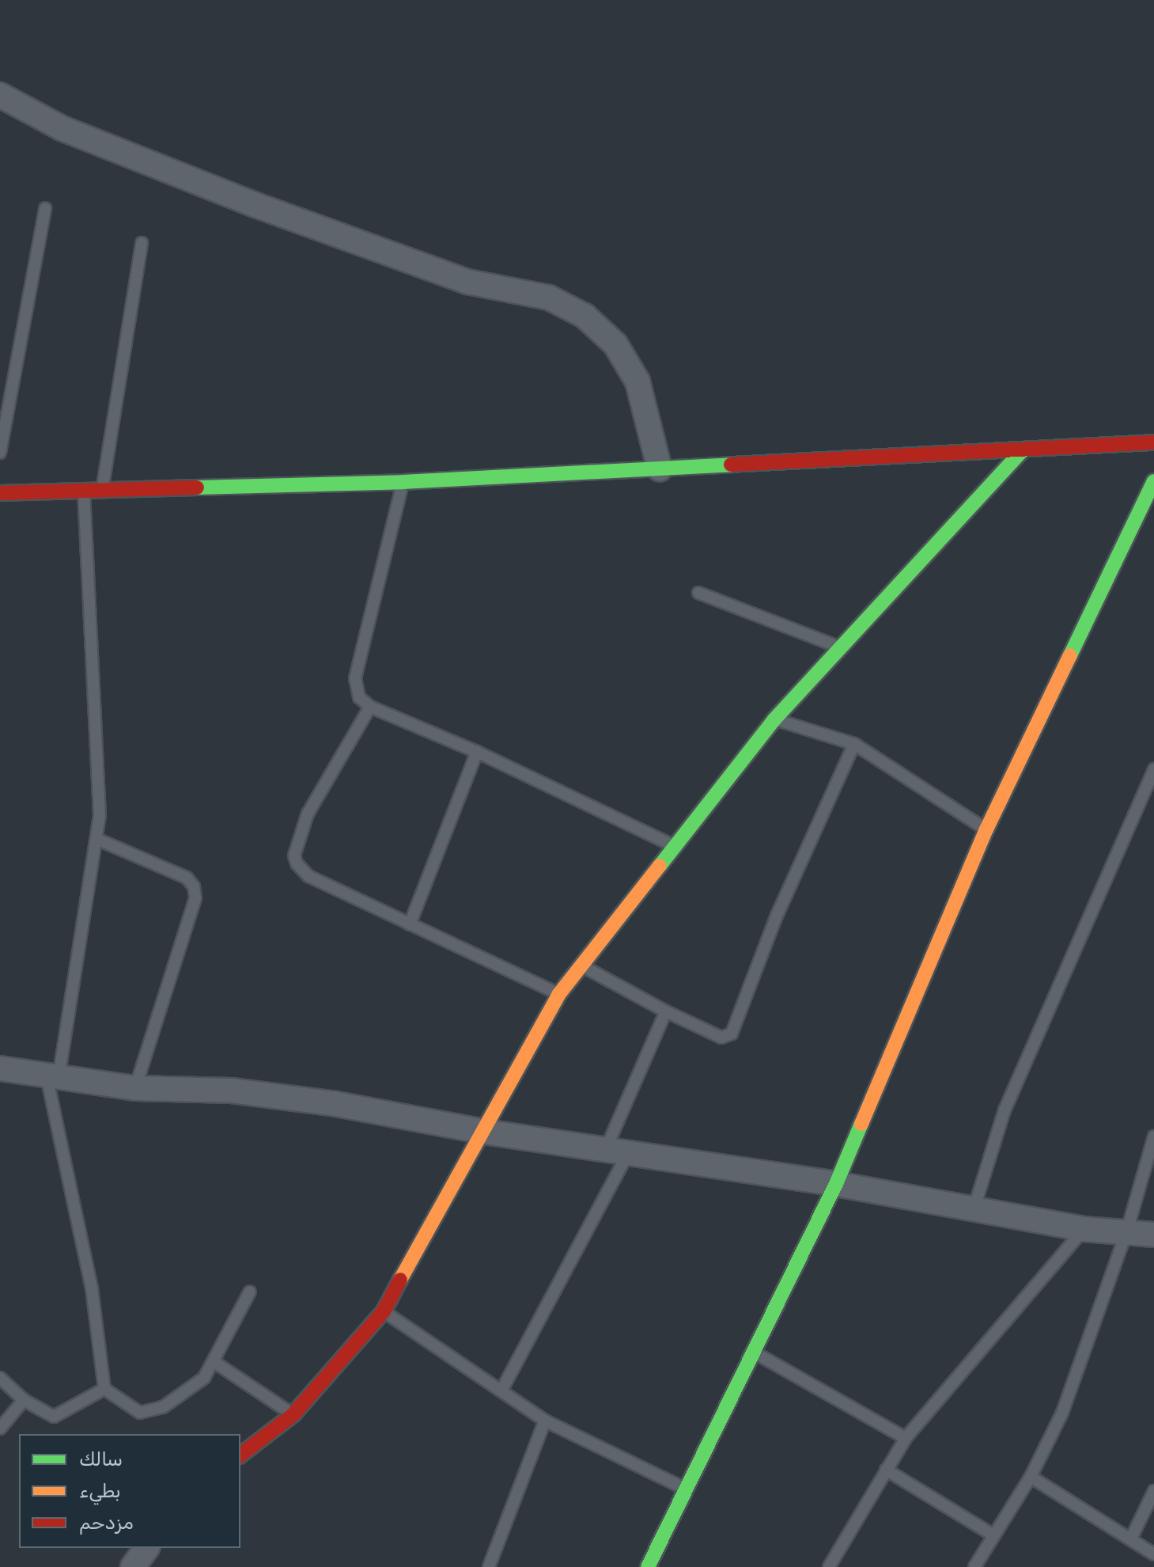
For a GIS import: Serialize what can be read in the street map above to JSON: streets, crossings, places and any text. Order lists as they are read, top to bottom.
{
  "legend": ["سالك", "بطيء", "مزدحم"]
}
